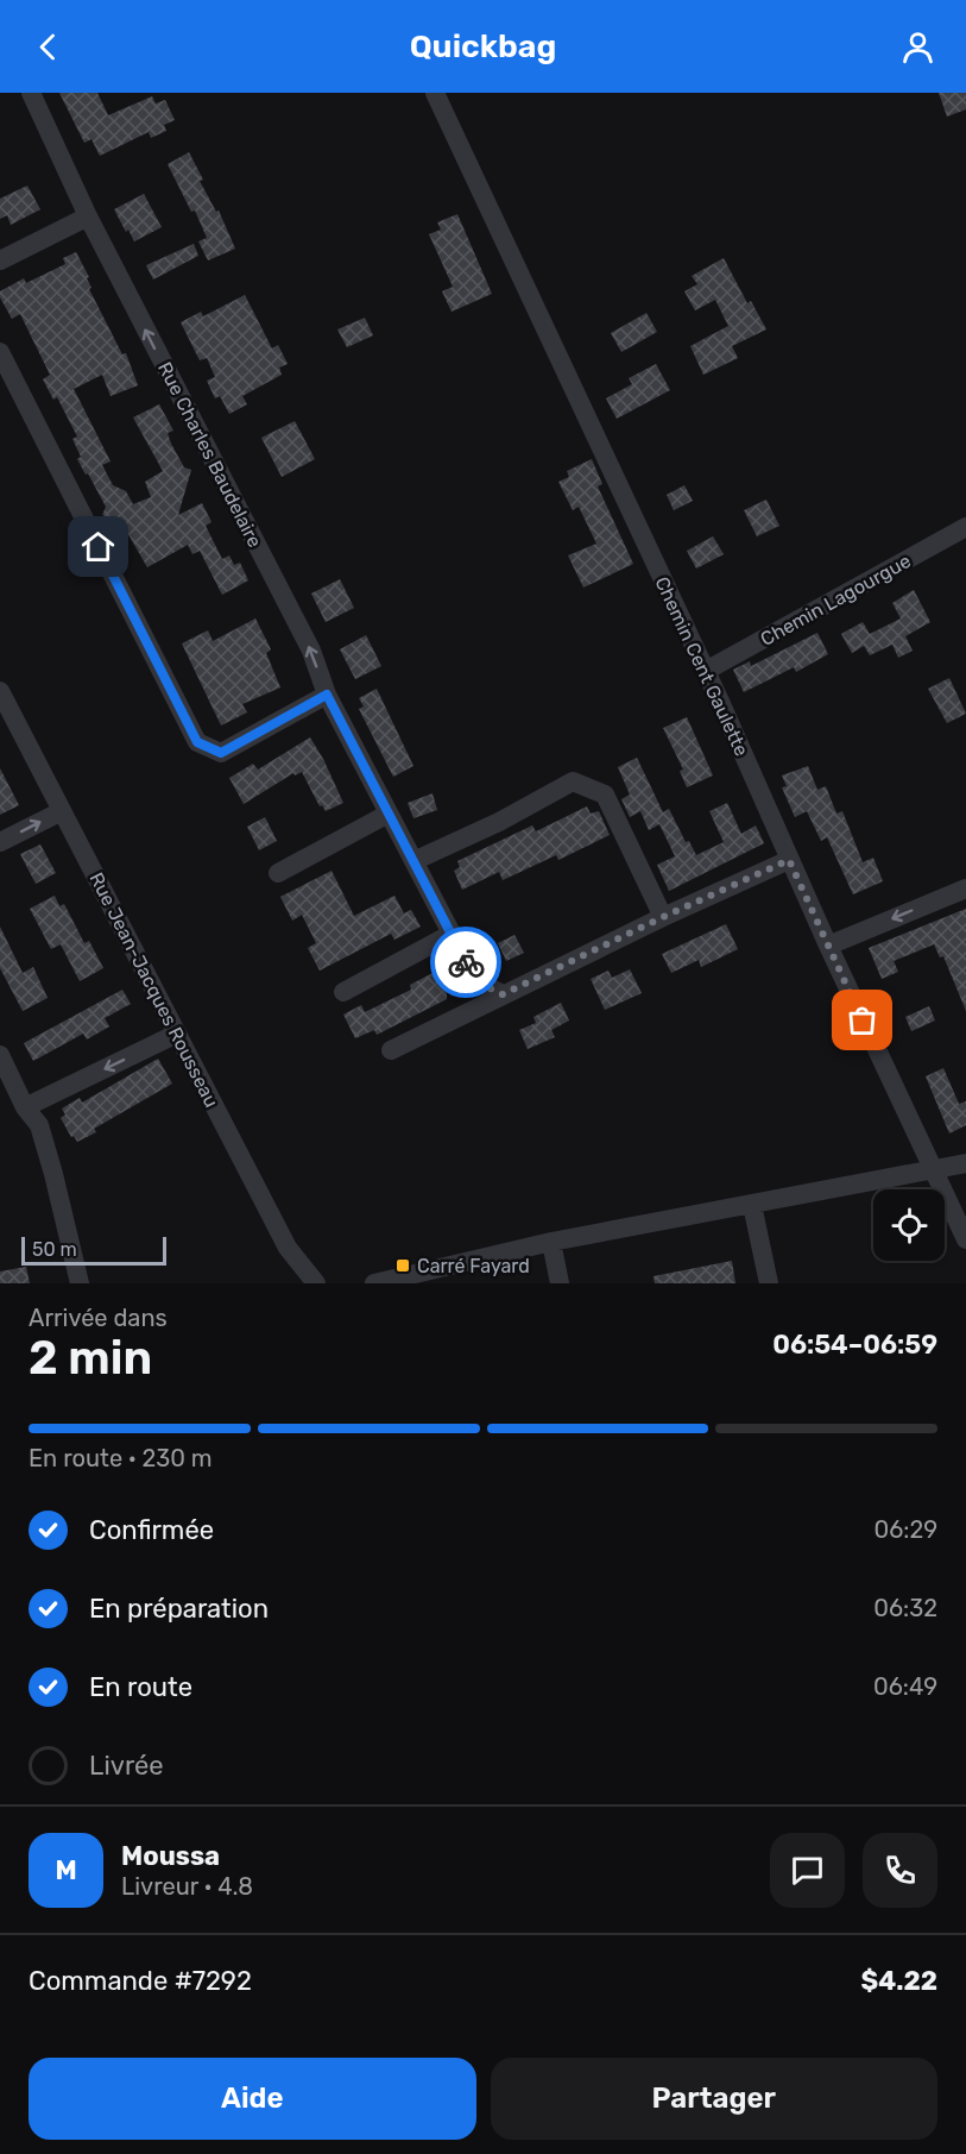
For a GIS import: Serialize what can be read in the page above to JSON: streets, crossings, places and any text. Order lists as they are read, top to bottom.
{
  "streets": {
    "street": [
      "Rue Charles Baudelaire",
      "Chemin Lagourgue",
      "Chemin Cent Gaulette",
      "Rue Jean-Jacques Rousseau"
    ]
  },
  "crossings": [
    ["Chemin Lagourgue", "Chemin Cent Gaulette"]
  ],
  "one_way": ["Rue Charles Baudelaire"],
  "places": {
    "transit": ["Carré Fayard"]
  },
  "scale_bar": "50 m",
  "page": {
    "header": "Quickbag",
    "scale": "50 m",
    "heading": ["2 min", "Arrivée dans", "06:54–06:59"],
    "panel": [
      "Moussa",
      "Livreur · 4.8",
      "Commande #7292",
      "$4.22"
    ],
    "bar": "En route · 230 m",
    "list": [
      ["Confirmée", "06:29"],
      ["En préparation", "06:32"],
      ["En route", "06:49"],
      "Livrée"
    ],
    "round": "M",
    "buttons": ["Aide", "Partager"]
  }
}
